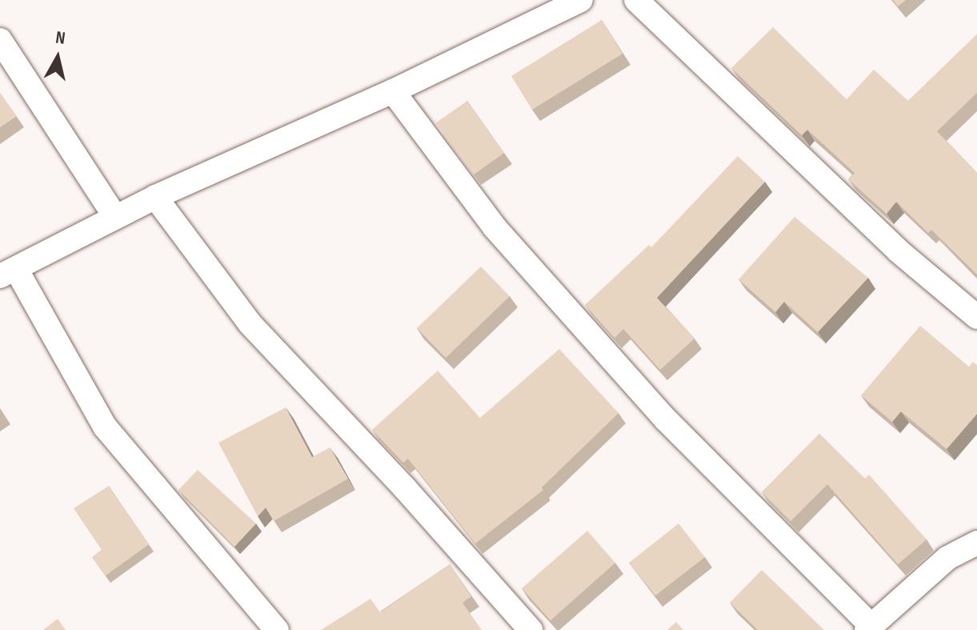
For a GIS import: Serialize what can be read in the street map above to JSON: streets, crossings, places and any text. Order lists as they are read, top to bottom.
{
  "north": "top"
}
